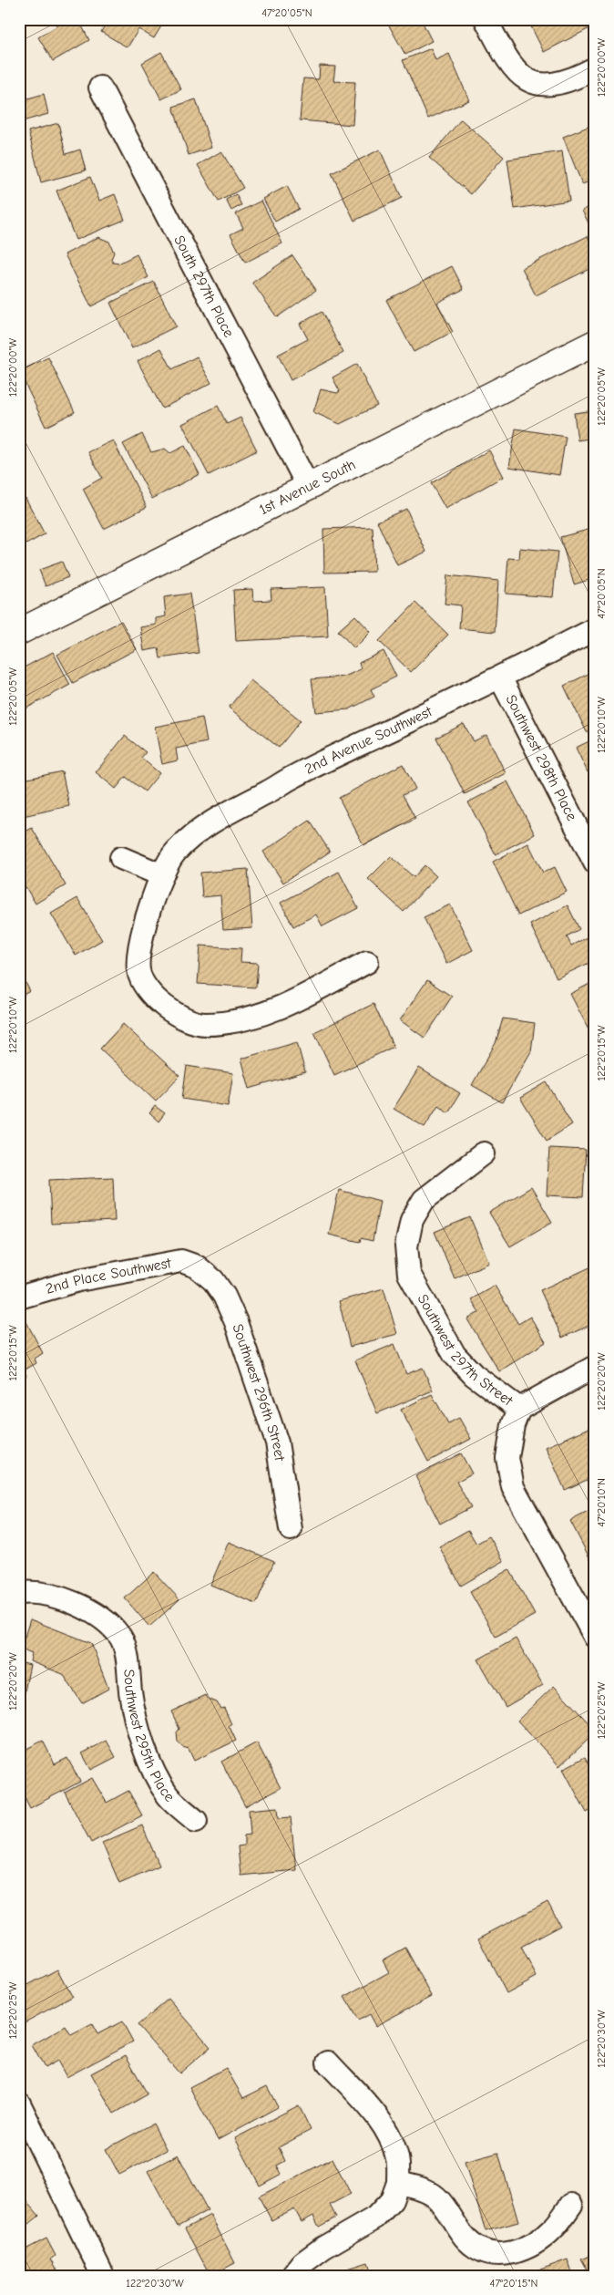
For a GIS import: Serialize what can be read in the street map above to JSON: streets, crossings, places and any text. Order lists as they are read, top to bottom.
{
  "streets": {
    "street": [
      "South 297th Place",
      "1st Avenue South",
      "2nd Avenue Southwest",
      "Southwest 298th Place",
      "2nd Place Southwest",
      "Southwest 297th Street",
      "Southwest 296th Street",
      "Southwest 295th Place"
    ]
  },
  "crossings": [
    ["South 297th Place", "1st Avenue South"],
    ["2nd Avenue Southwest", "Southwest 298th Place"],
    ["2nd Place Southwest", "Southwest 296th Street"]
  ],
  "coordinates": [
    "47°20'05\"N",
    "122°20'00\"W",
    "122°20'05\"W",
    "122°20'10\"W",
    "122°20'15\"W",
    "122°20'20\"W",
    "47°20'10\"N",
    "122°20'25\"W",
    "122°20'30\"W",
    "47°20'15\"N"
  ]
}
